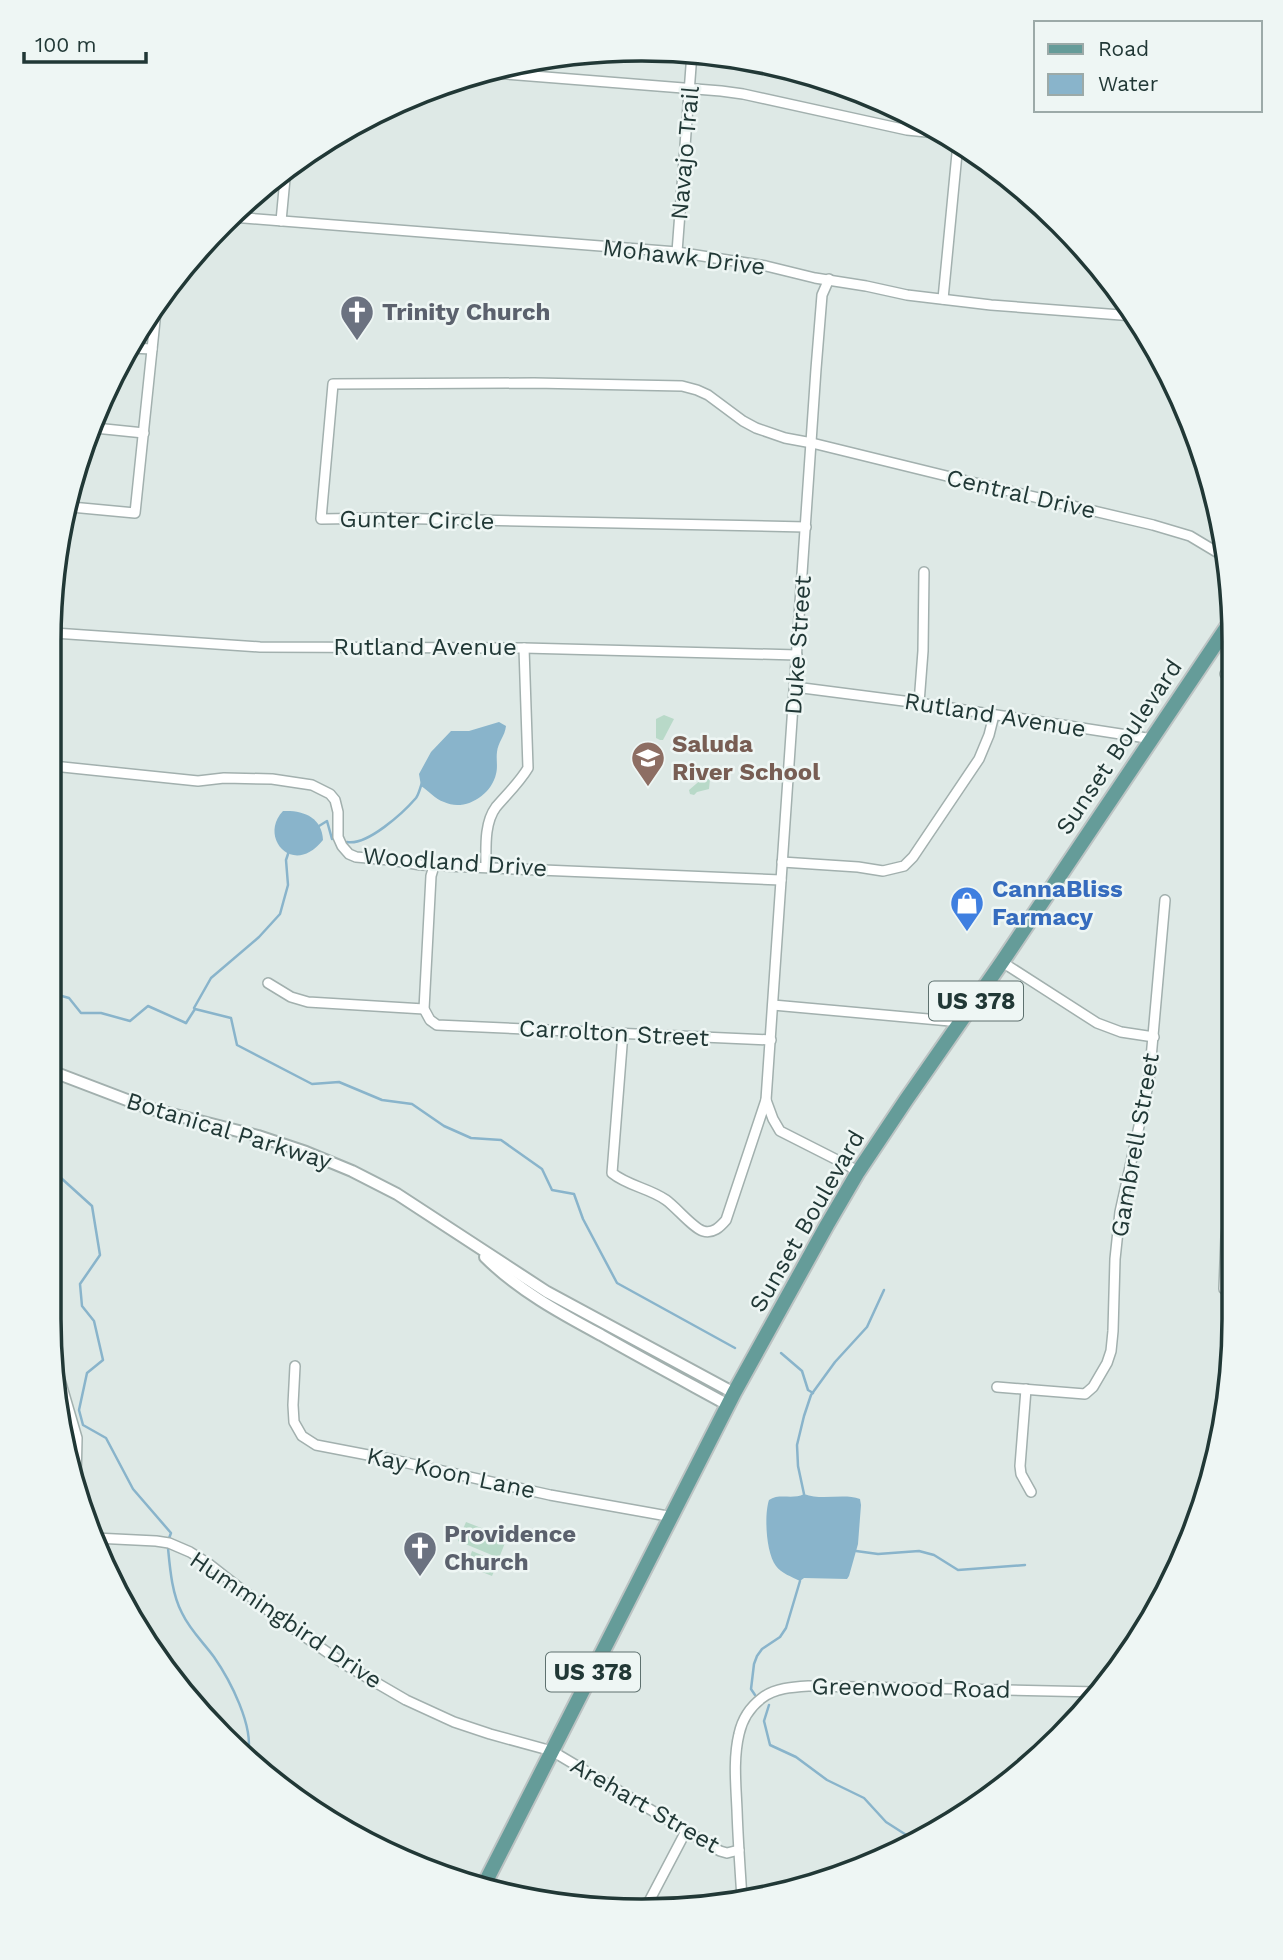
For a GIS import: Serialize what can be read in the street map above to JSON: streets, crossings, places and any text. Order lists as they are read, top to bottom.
{
  "streets": {
    "main road": ["Sunset Boulevard", "US 378"],
    "street": [
      "Navajo Trail",
      "Mohawk Drive",
      "Central Drive",
      "Gunter Circle",
      "Duke Street",
      "Rutland Avenue",
      "Woodland Drive",
      "Carrolton Street",
      "Botanical Parkway",
      "Gambrell Street",
      "Kay Koon Lane",
      "Hummingbird Drive",
      "Greenwood Road",
      "Arehart Street"
    ]
  },
  "crossings": [
    ["Navajo Trail", "Mohawk Drive"],
    ["Mohawk Drive", "Duke Street"],
    ["Central Drive", "Gunter Circle"],
    ["Central Drive", "Duke Street"],
    ["Gunter Circle", "Duke Street"],
    ["Duke Street", "Rutland Avenue"],
    ["Duke Street", "Sunset Boulevard"],
    ["Duke Street", "Woodland Drive"],
    ["Duke Street", "Carrolton Street"],
    ["Rutland Avenue", "Sunset Boulevard"],
    ["Sunset Boulevard", "Botanical Parkway"],
    ["Sunset Boulevard", "Kay Koon Lane"],
    ["Sunset Boulevard", "Hummingbird Drive"],
    ["Sunset Boulevard", "Arehart Street"],
    ["Hummingbird Drive", "Arehart Street"],
    ["Greenwood Road", "Arehart Street"]
  ],
  "places": {
    "church": ["Trinity Church", "Providence Church"],
    "school or university": ["Saluda River School"],
    "shop": ["CannaBliss Farmacy"]
  },
  "legend": ["Road", "Water"],
  "scale_bar": "100 m"
}
